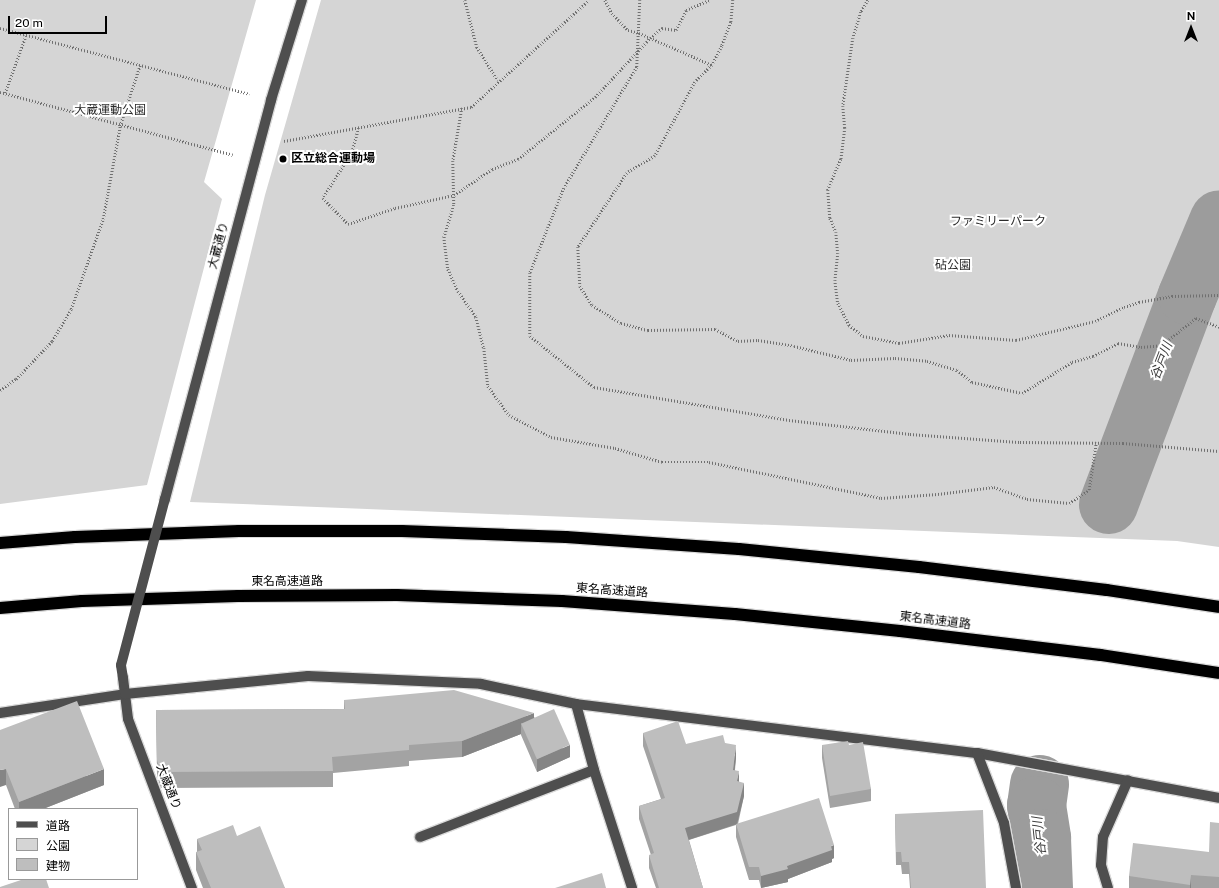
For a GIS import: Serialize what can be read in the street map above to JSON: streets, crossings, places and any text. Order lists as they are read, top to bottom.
{
  "streets": {
    "highway": ["東名高速道路"],
    "street": ["大蔵通り"]
  },
  "water": ["谷戸川"],
  "parks": ["大蔵運動公園", "ファミリーパーク", "砧公園"],
  "places": ["区立総合運動場"],
  "legend": ["道路", "公園", "建物"],
  "scale_bar": "20 m",
  "north": "top"
}
